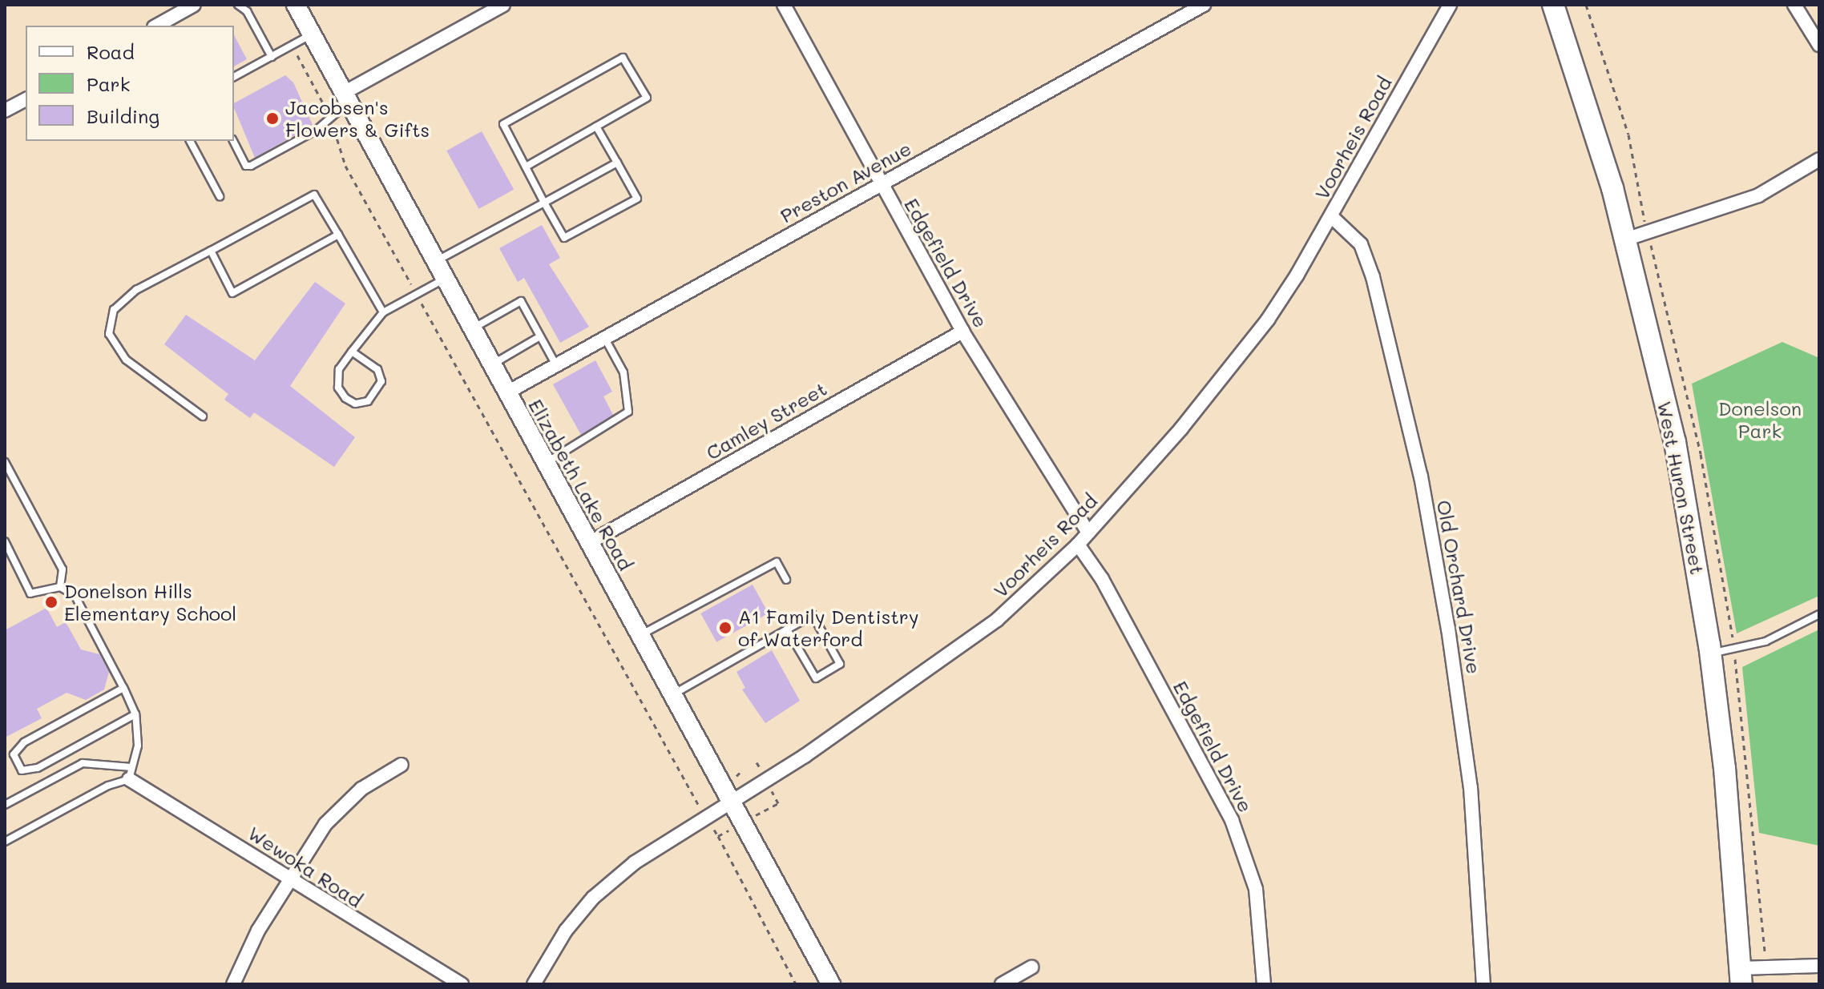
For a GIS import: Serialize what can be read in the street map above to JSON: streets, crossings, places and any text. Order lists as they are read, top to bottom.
{
  "streets": {
    "highway": ["West Huron Street"],
    "main road": ["Elizabeth Lake Road"],
    "street": [
      "Voorheis Road",
      "Preston Avenue",
      "Edgefield Drive",
      "Camley Street",
      "Old Orchard Drive",
      "Wewoka Road"
    ]
  },
  "crossings": [
    ["Voorheis Road", "Edgefield Drive"],
    ["Voorheis Road", "Elizabeth Lake Road"],
    ["Voorheis Road", "Old Orchard Drive"],
    ["Preston Avenue", "Edgefield Drive"],
    ["Preston Avenue", "Elizabeth Lake Road"],
    ["Edgefield Drive", "Camley Street"],
    ["Camley Street", "Elizabeth Lake Road"]
  ],
  "parks": ["Donelson Park"],
  "places": ["Jacobsen's Flowers & Gifts", "Donelson Hills Elementary School", "A1 Family Dentistry of Waterford"],
  "legend": ["Road", "Park", "Building"]
}
